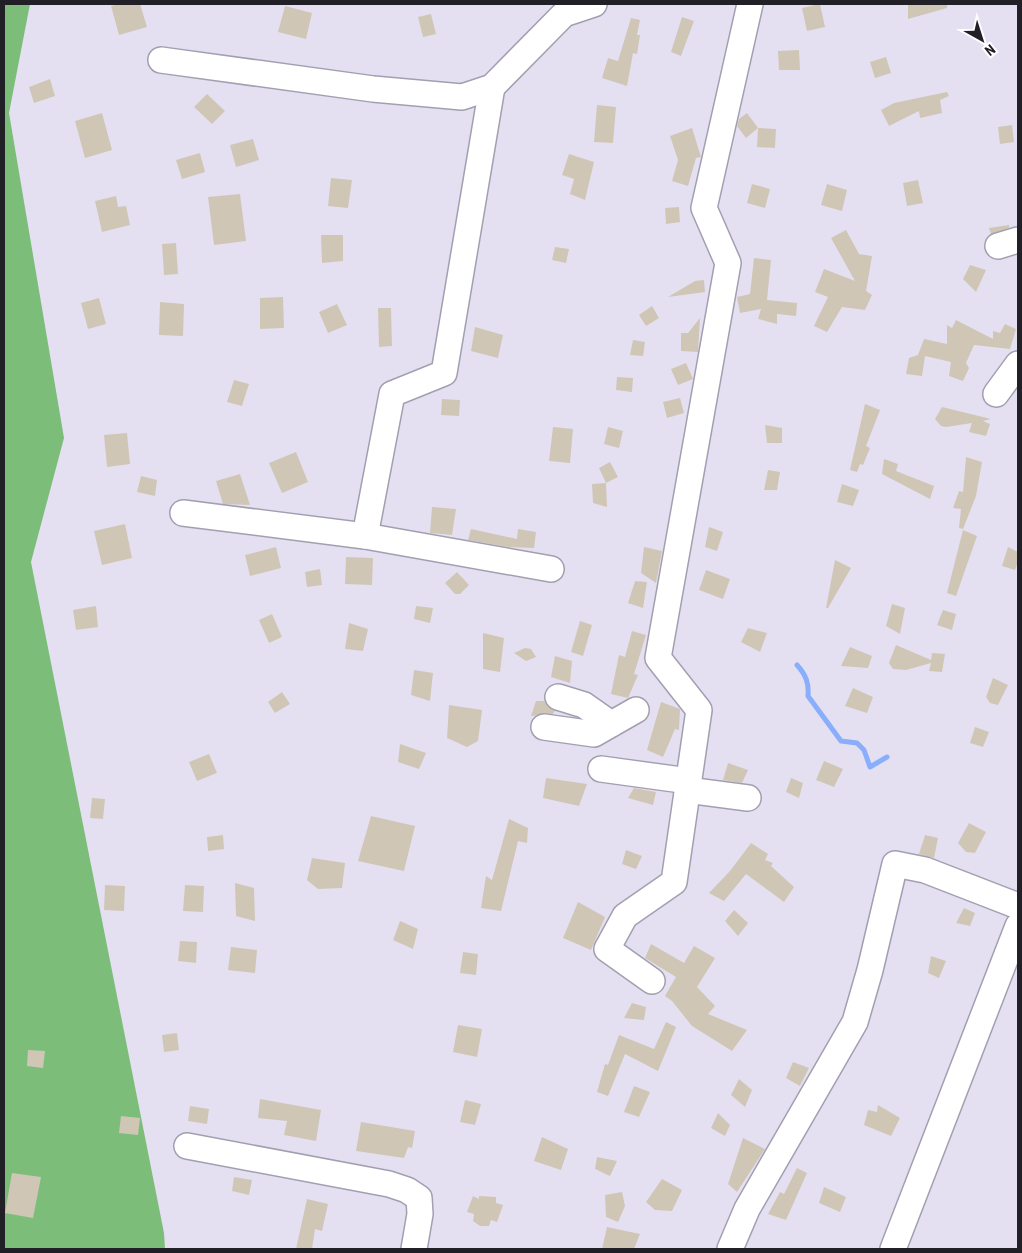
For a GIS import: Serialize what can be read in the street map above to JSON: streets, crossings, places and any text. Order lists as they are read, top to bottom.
{
  "north": "bottom right"
}
